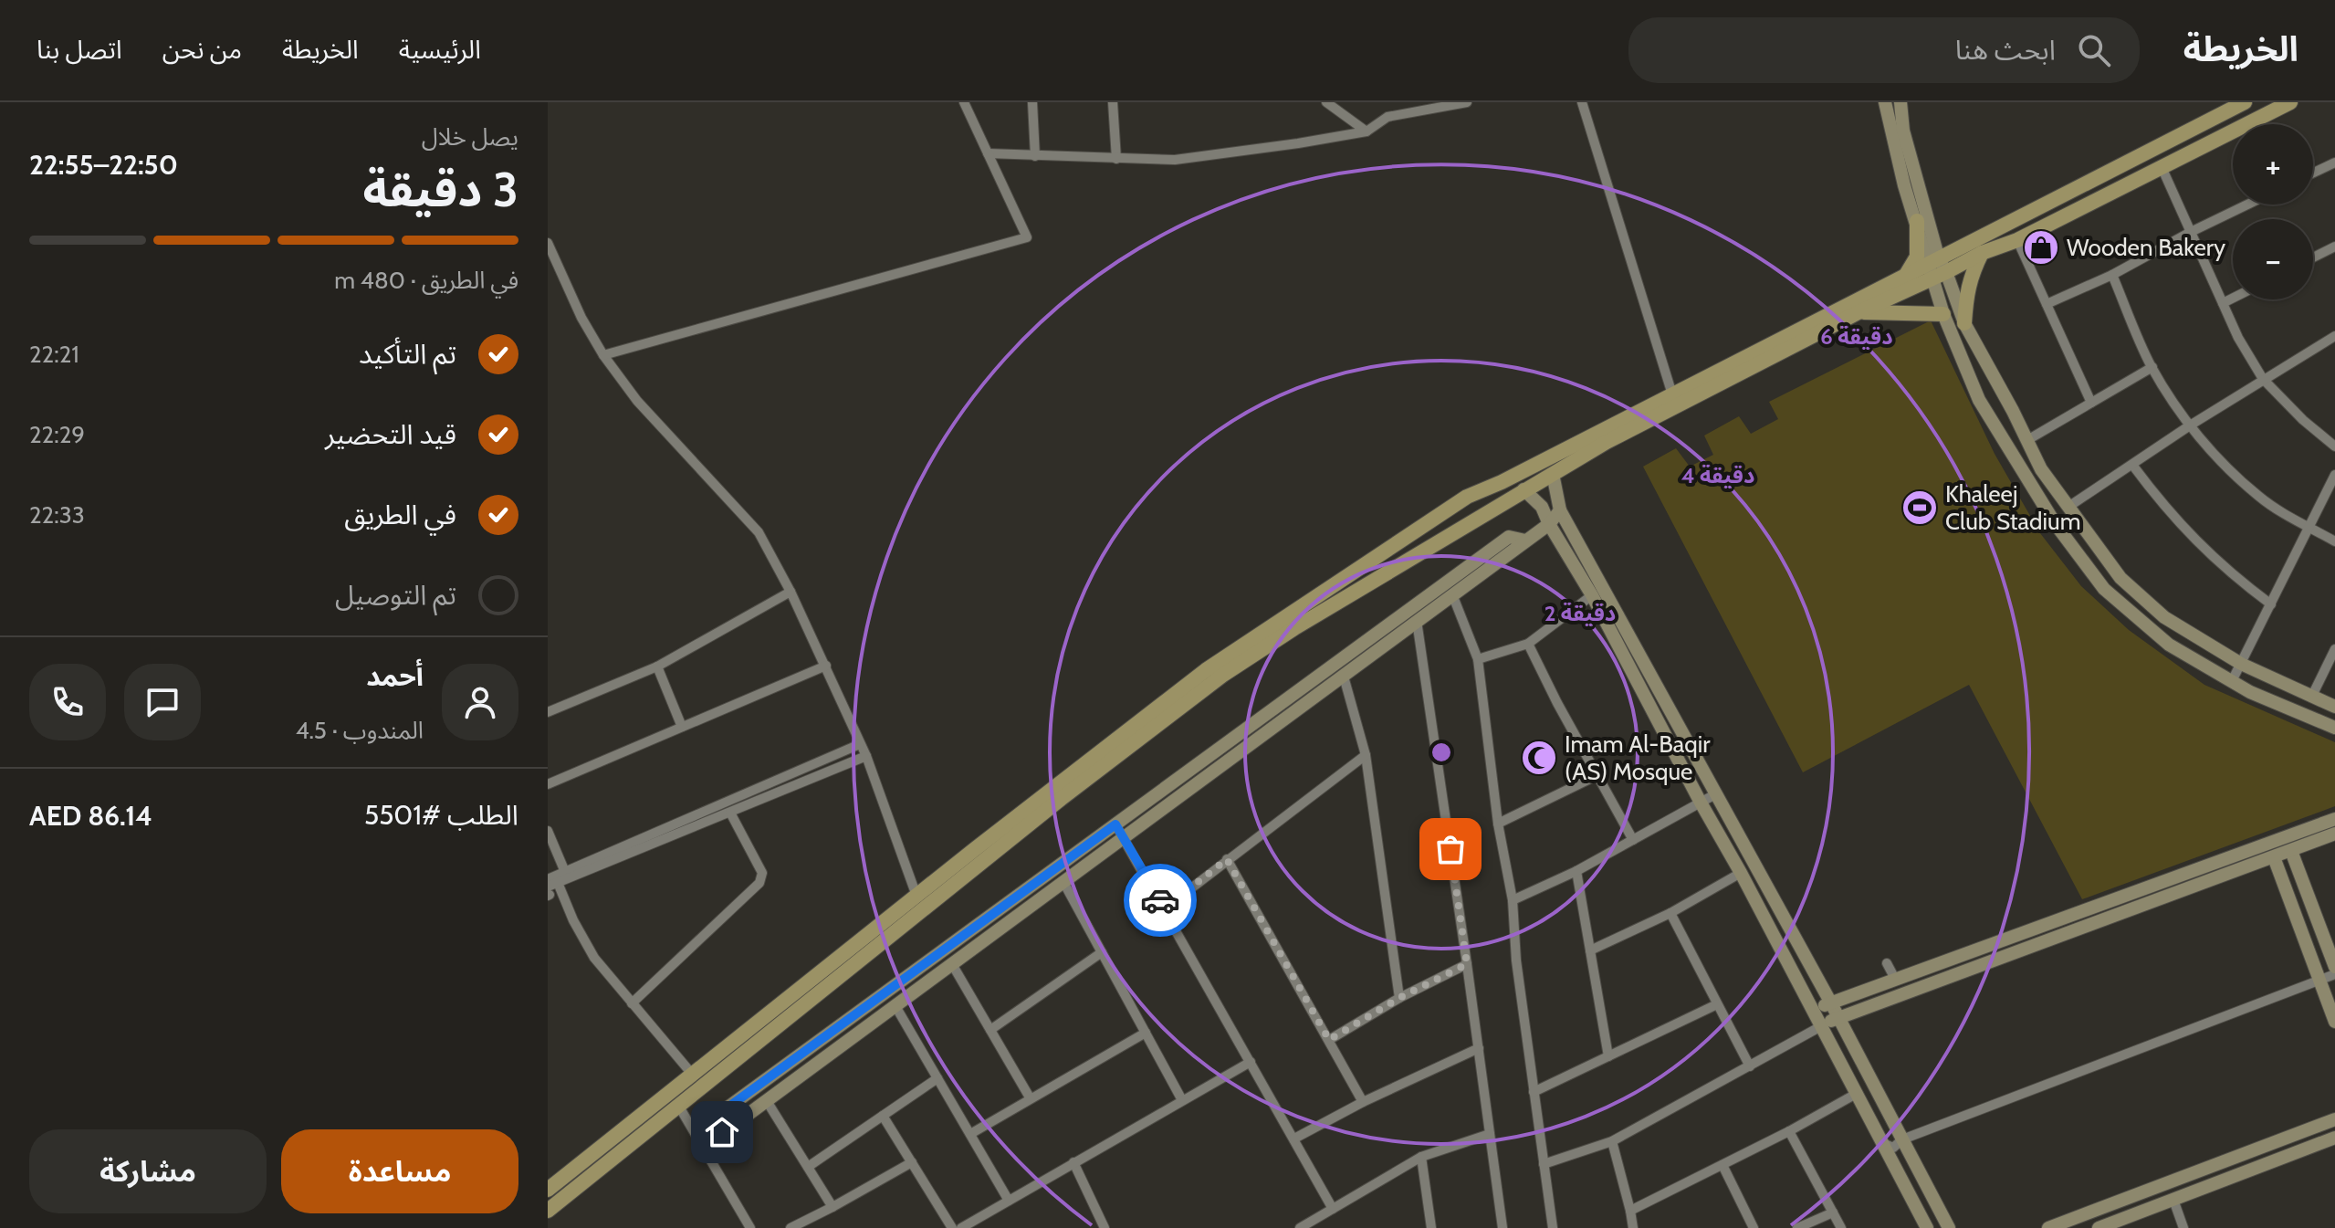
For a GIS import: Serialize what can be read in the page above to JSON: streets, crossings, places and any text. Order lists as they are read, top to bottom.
{
  "places": {
    "shop": ["Wooden Bakery"],
    "sports": ["Khaleej Club Stadium"],
    "mosque": ["Imam Al-Baqir (AS) Mosque"]
  },
  "page": {
    "header": "الخريطة",
    "search": "ابحث هنا",
    "nav": [
      "الرئيسية",
      "الخريطة",
      "من نحن",
      "اتصل بنا"
    ],
    "heading": ["3 دقيقة", "يصل خلال", "22:50–22:55"],
    "panel": [
      "أحمد",
      "المندوب · 4.5",
      "الطلب #5501",
      "AED 86.14"
    ],
    "map_buttons": ["+", "−"],
    "bar": "في الطريق · 480 m",
    "list": [
      ["تم التأكيد", "22:21"],
      ["قيد التحضير", "22:29"],
      ["في الطريق", "22:33"],
      "تم التوصيل"
    ],
    "buttons": ["مساعدة", "مشاركة"]
  },
  "rings": ["6 دقيقة", "4 دقيقة", "2 دقيقة"]
}
